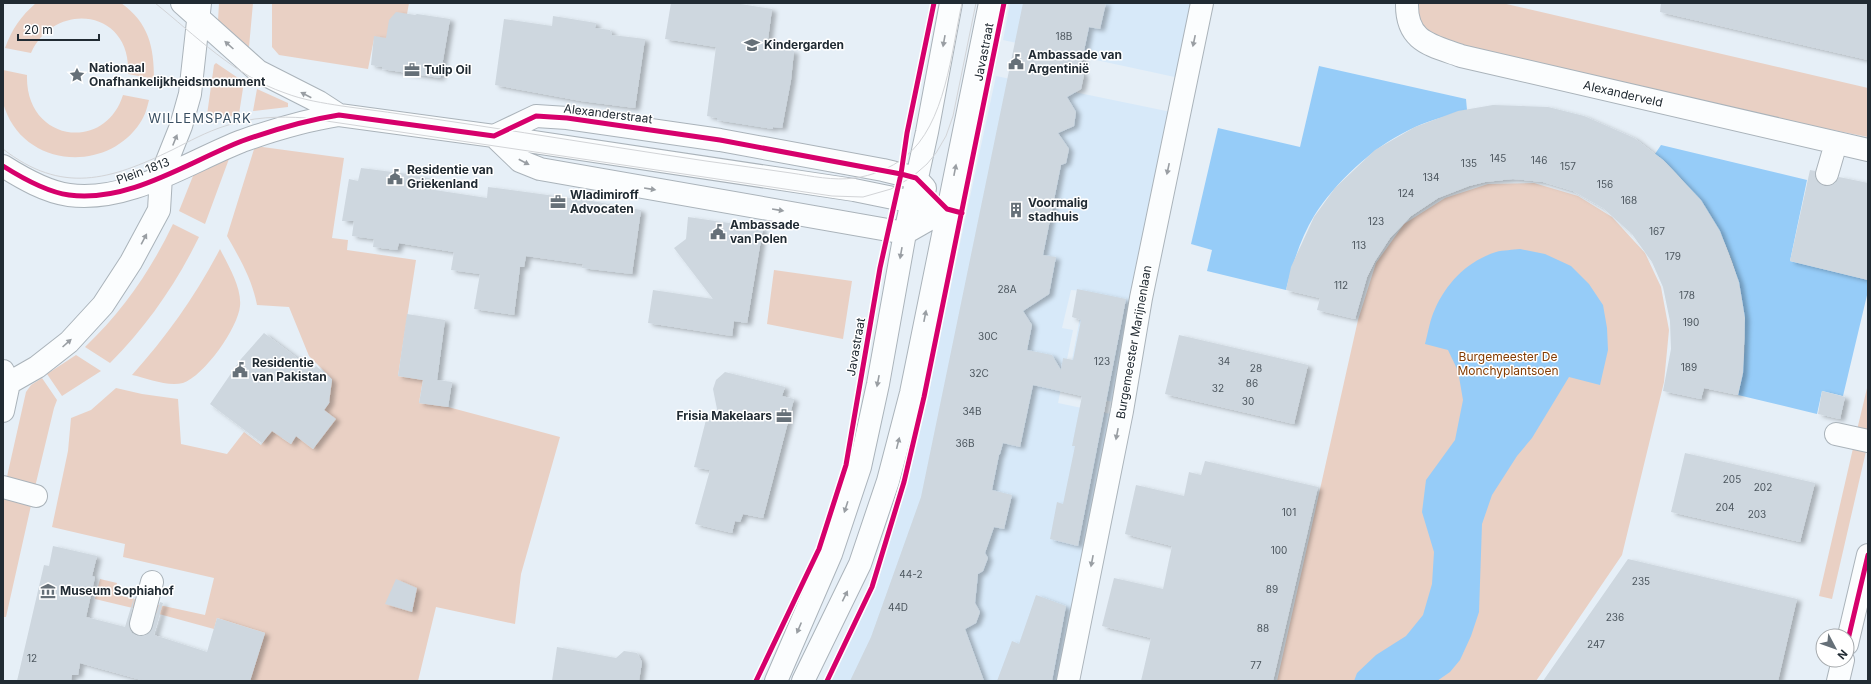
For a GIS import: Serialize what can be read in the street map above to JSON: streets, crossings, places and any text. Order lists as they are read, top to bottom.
{
  "streets": {
    "street": [
      "Javastraat",
      "Alexanderveld",
      "Alexanderstraat",
      "Plein 1813",
      "Burgemeester Marijnenlaan"
    ]
  },
  "one_way": ["Plein 1813", "Burgemeester Marijnenlaan"],
  "districts": ["WILLEMSPARK"],
  "parks": ["Burgemeester De Monchyplantsoen"],
  "places": {
    "school or university": ["Kindergarden"],
    "public building": [
      "Ambassade van Argentinië",
      "Residentie van Griekenland",
      "Ambassade van Polen",
      "Residentie van Pakistan"
    ],
    "office": ["Tulip Oil", "Wladimiroff Advocaten", "Frisia Makelaars"],
    "place": ["Nationaal Onafhankelijkheidsmonument"],
    "building": ["Voormalig stadhuis"],
    "museum": ["Museum Sophiahof"]
  },
  "house_numbers": [
    "18B",
    "145",
    "146",
    "135",
    "157",
    "134",
    "156",
    "124",
    "168",
    "123",
    "167",
    "113",
    "179",
    "112",
    "28A",
    "178",
    "190",
    "30C",
    "123",
    "34",
    "189",
    "28",
    "32C",
    "86",
    "32",
    "30",
    "34B",
    "36B",
    "205",
    "202",
    "204",
    "101",
    "203",
    "100",
    "44-2",
    "235",
    "89",
    "44D",
    "236",
    "88",
    "247",
    "12",
    "77"
  ],
  "scale_bar": "20 m",
  "north": "bottom right"
}
